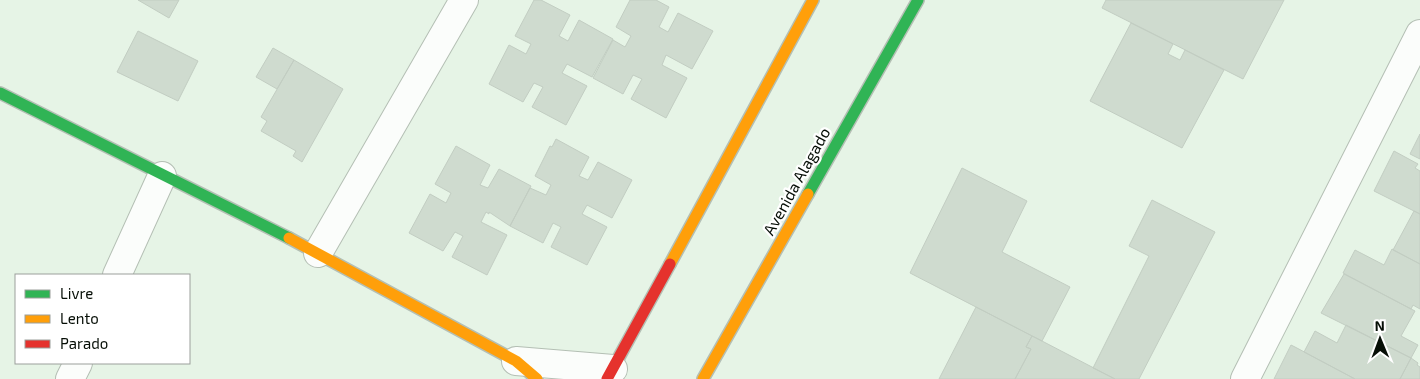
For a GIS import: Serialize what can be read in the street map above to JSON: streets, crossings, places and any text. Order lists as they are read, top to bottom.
{
  "streets": {
    "main road": ["Avenida Alagado"]
  },
  "legend": ["Livre", "Lento", "Parado"],
  "north": "top"
}
